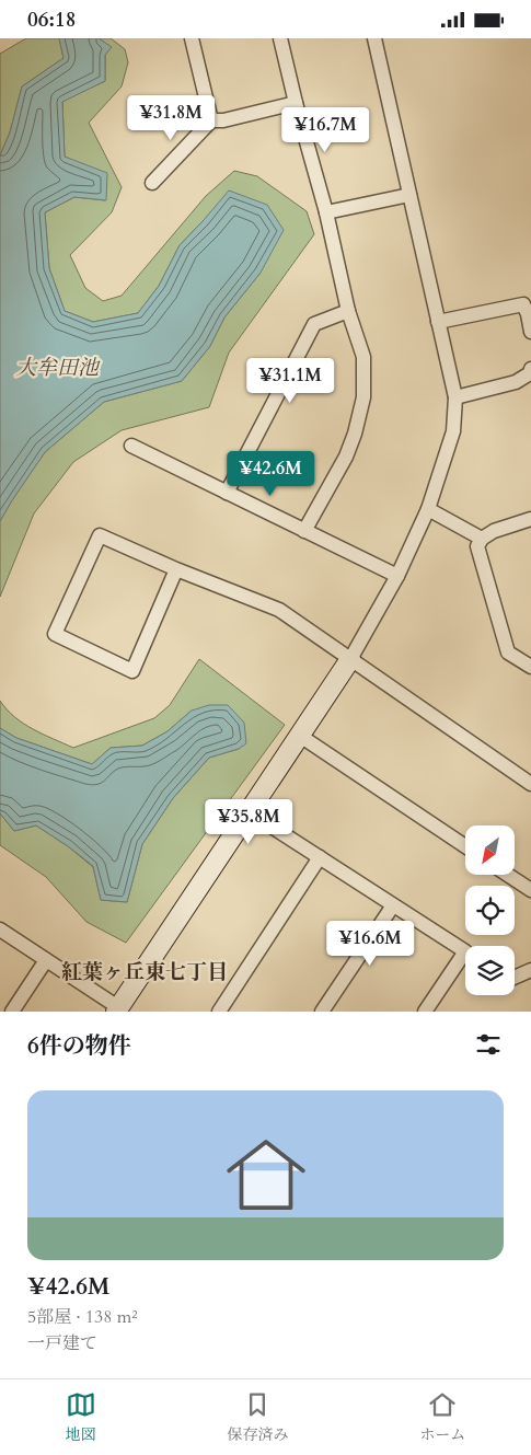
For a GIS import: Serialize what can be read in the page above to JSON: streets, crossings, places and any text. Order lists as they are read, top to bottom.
{
  "districts": ["紅葉ヶ丘東七丁目"],
  "water": ["大牟田池"],
  "north": "bottom left",
  "page": {
    "status": "06:18",
    "price": [
      "¥31.8M",
      "¥16.7M",
      "¥31.1M",
      "¥42.6M",
      "¥35.8M",
      "¥16.6M"
    ],
    "heading": "6件の物件",
    "list": [
      {
        "name": "¥42.6M",
        "note": "5部屋 · 138 m² · 一戸建て"
      }
    ],
    "tabs": ["地図", "保存済み", "ホーム"]
  }
}
